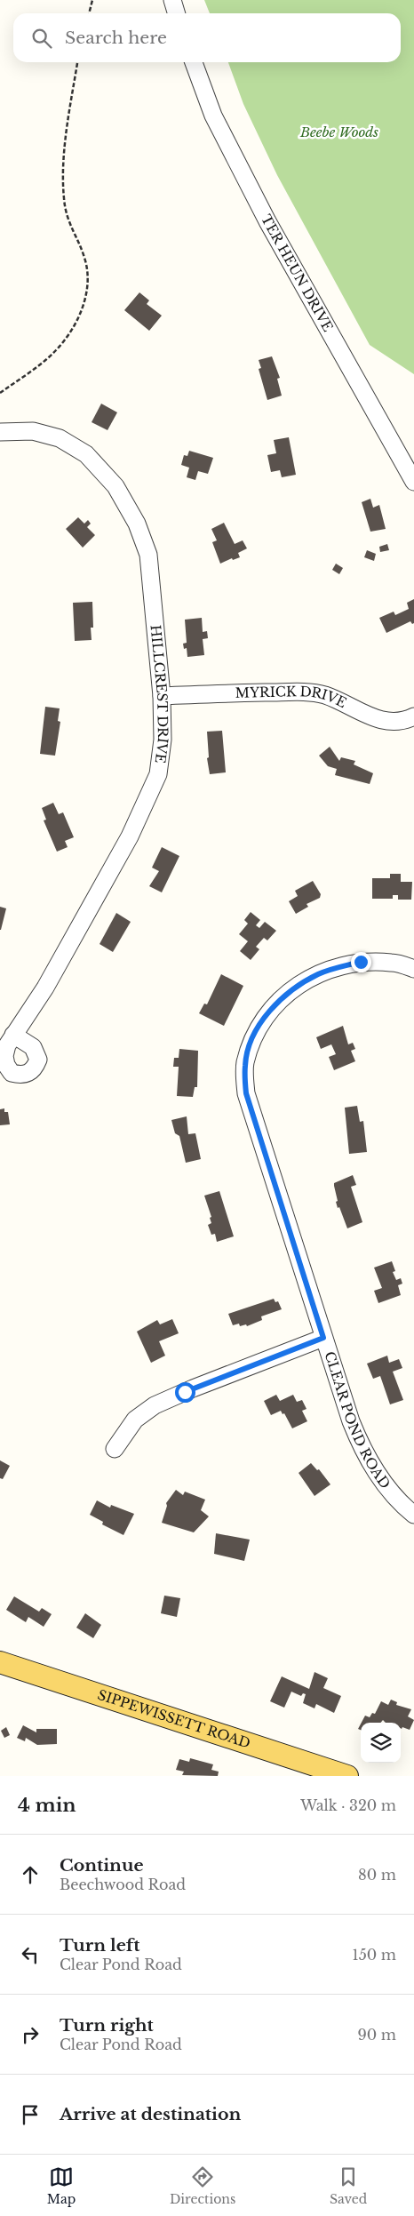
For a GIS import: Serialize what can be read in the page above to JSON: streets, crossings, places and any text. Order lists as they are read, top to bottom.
{
  "streets": {
    "main road": ["SIPPEWISSETT ROAD"],
    "street": [
      "TER HEUN DRIVE",
      "HILLCREST DRIVE",
      "MYRICK DRIVE",
      "CLEAR POND ROAD"
    ]
  },
  "crossings": [
    ["HILLCREST DRIVE", "MYRICK DRIVE"]
  ],
  "parks": ["Beebe Woods"],
  "page": {
    "search": "Search here",
    "heading": ["4 min", "Walk · 320 m"],
    "list": [
      ["Continue", "Beechwood Road", "80 m"],
      ["Turn left", "Clear Pond Road", "150 m"],
      ["Turn right", "Clear Pond Road", "90 m"],
      "Arrive at destination"
    ],
    "nav": ["Map", "Directions", "Saved"]
  }
}
